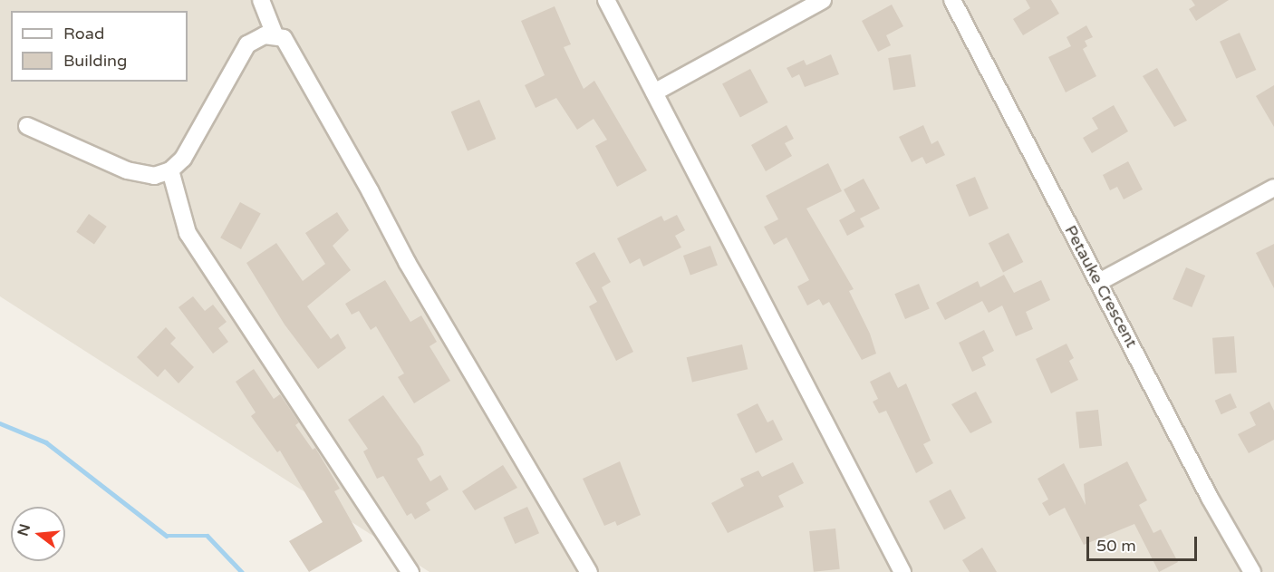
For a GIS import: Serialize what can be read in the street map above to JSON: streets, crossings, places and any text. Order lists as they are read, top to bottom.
{
  "streets": {
    "street": ["Petauke Crescent"]
  },
  "legend": ["Road", "Building"],
  "scale_bar": "50 m",
  "north": "left"
}
